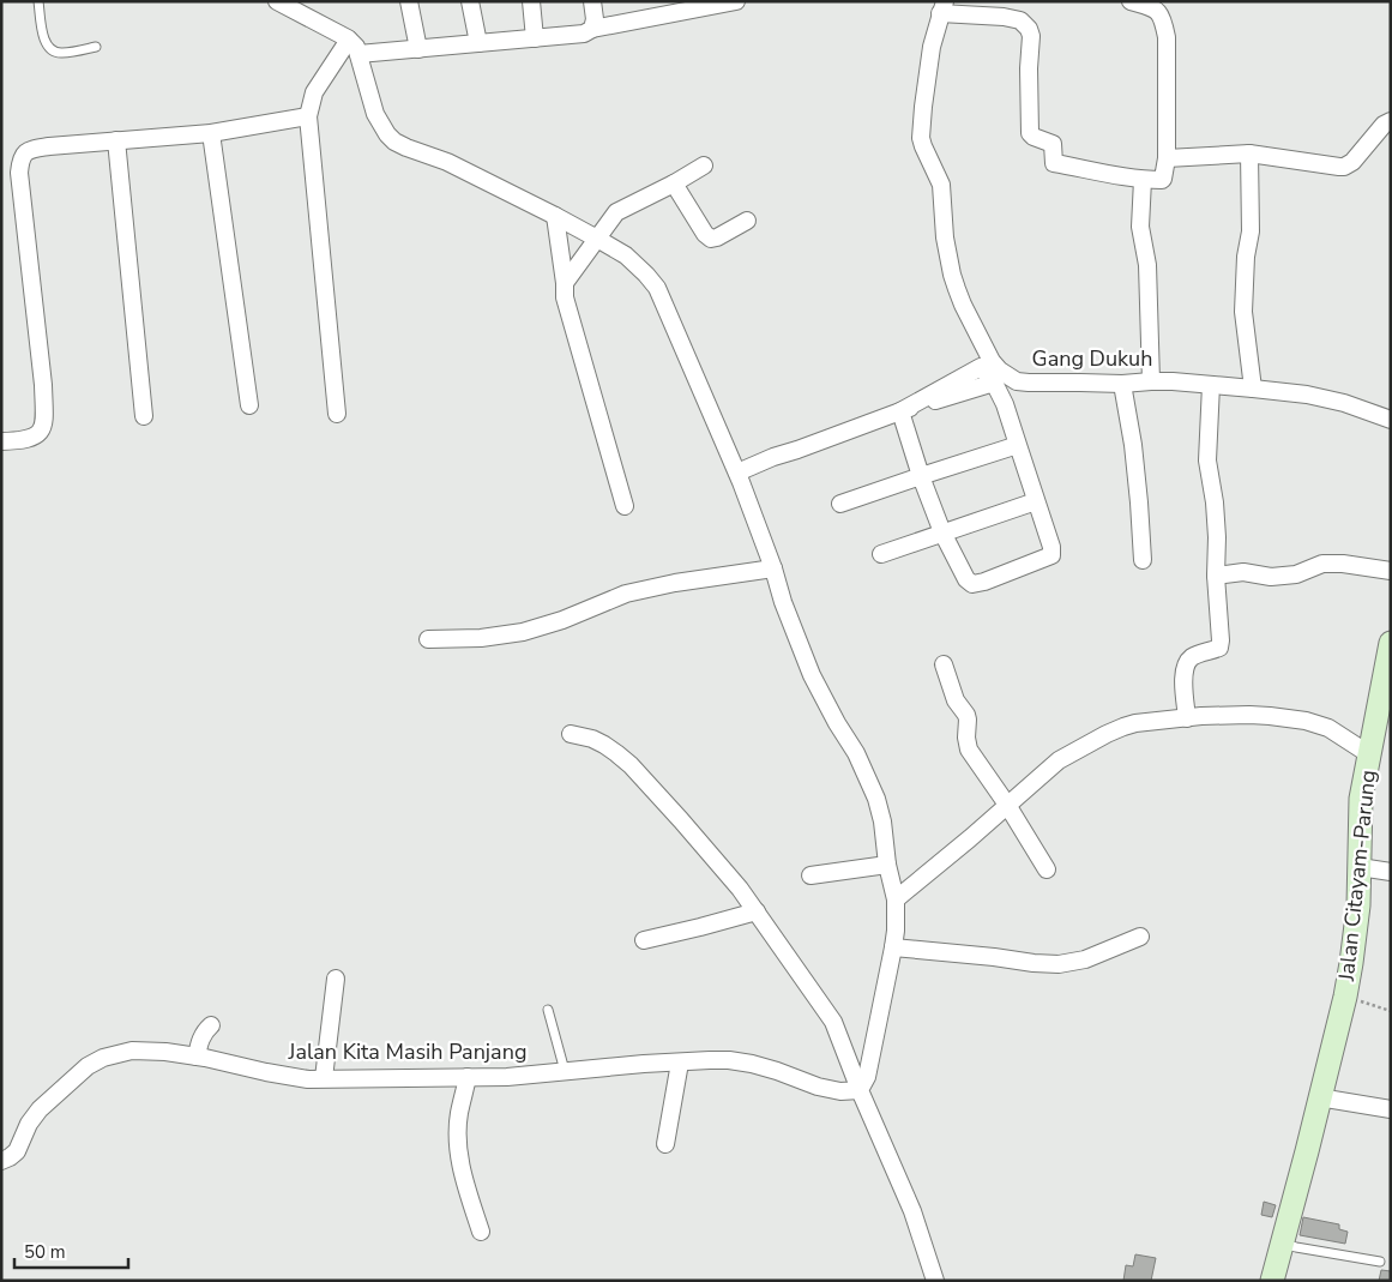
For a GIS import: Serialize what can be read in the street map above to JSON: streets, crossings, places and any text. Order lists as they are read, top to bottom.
{
  "streets": {
    "main road": ["Jalan Citayam-Parung"],
    "street": ["Gang Dukuh", "Jalan Kita Masih Panjang"]
  },
  "scale_bar": "50 m"
}
